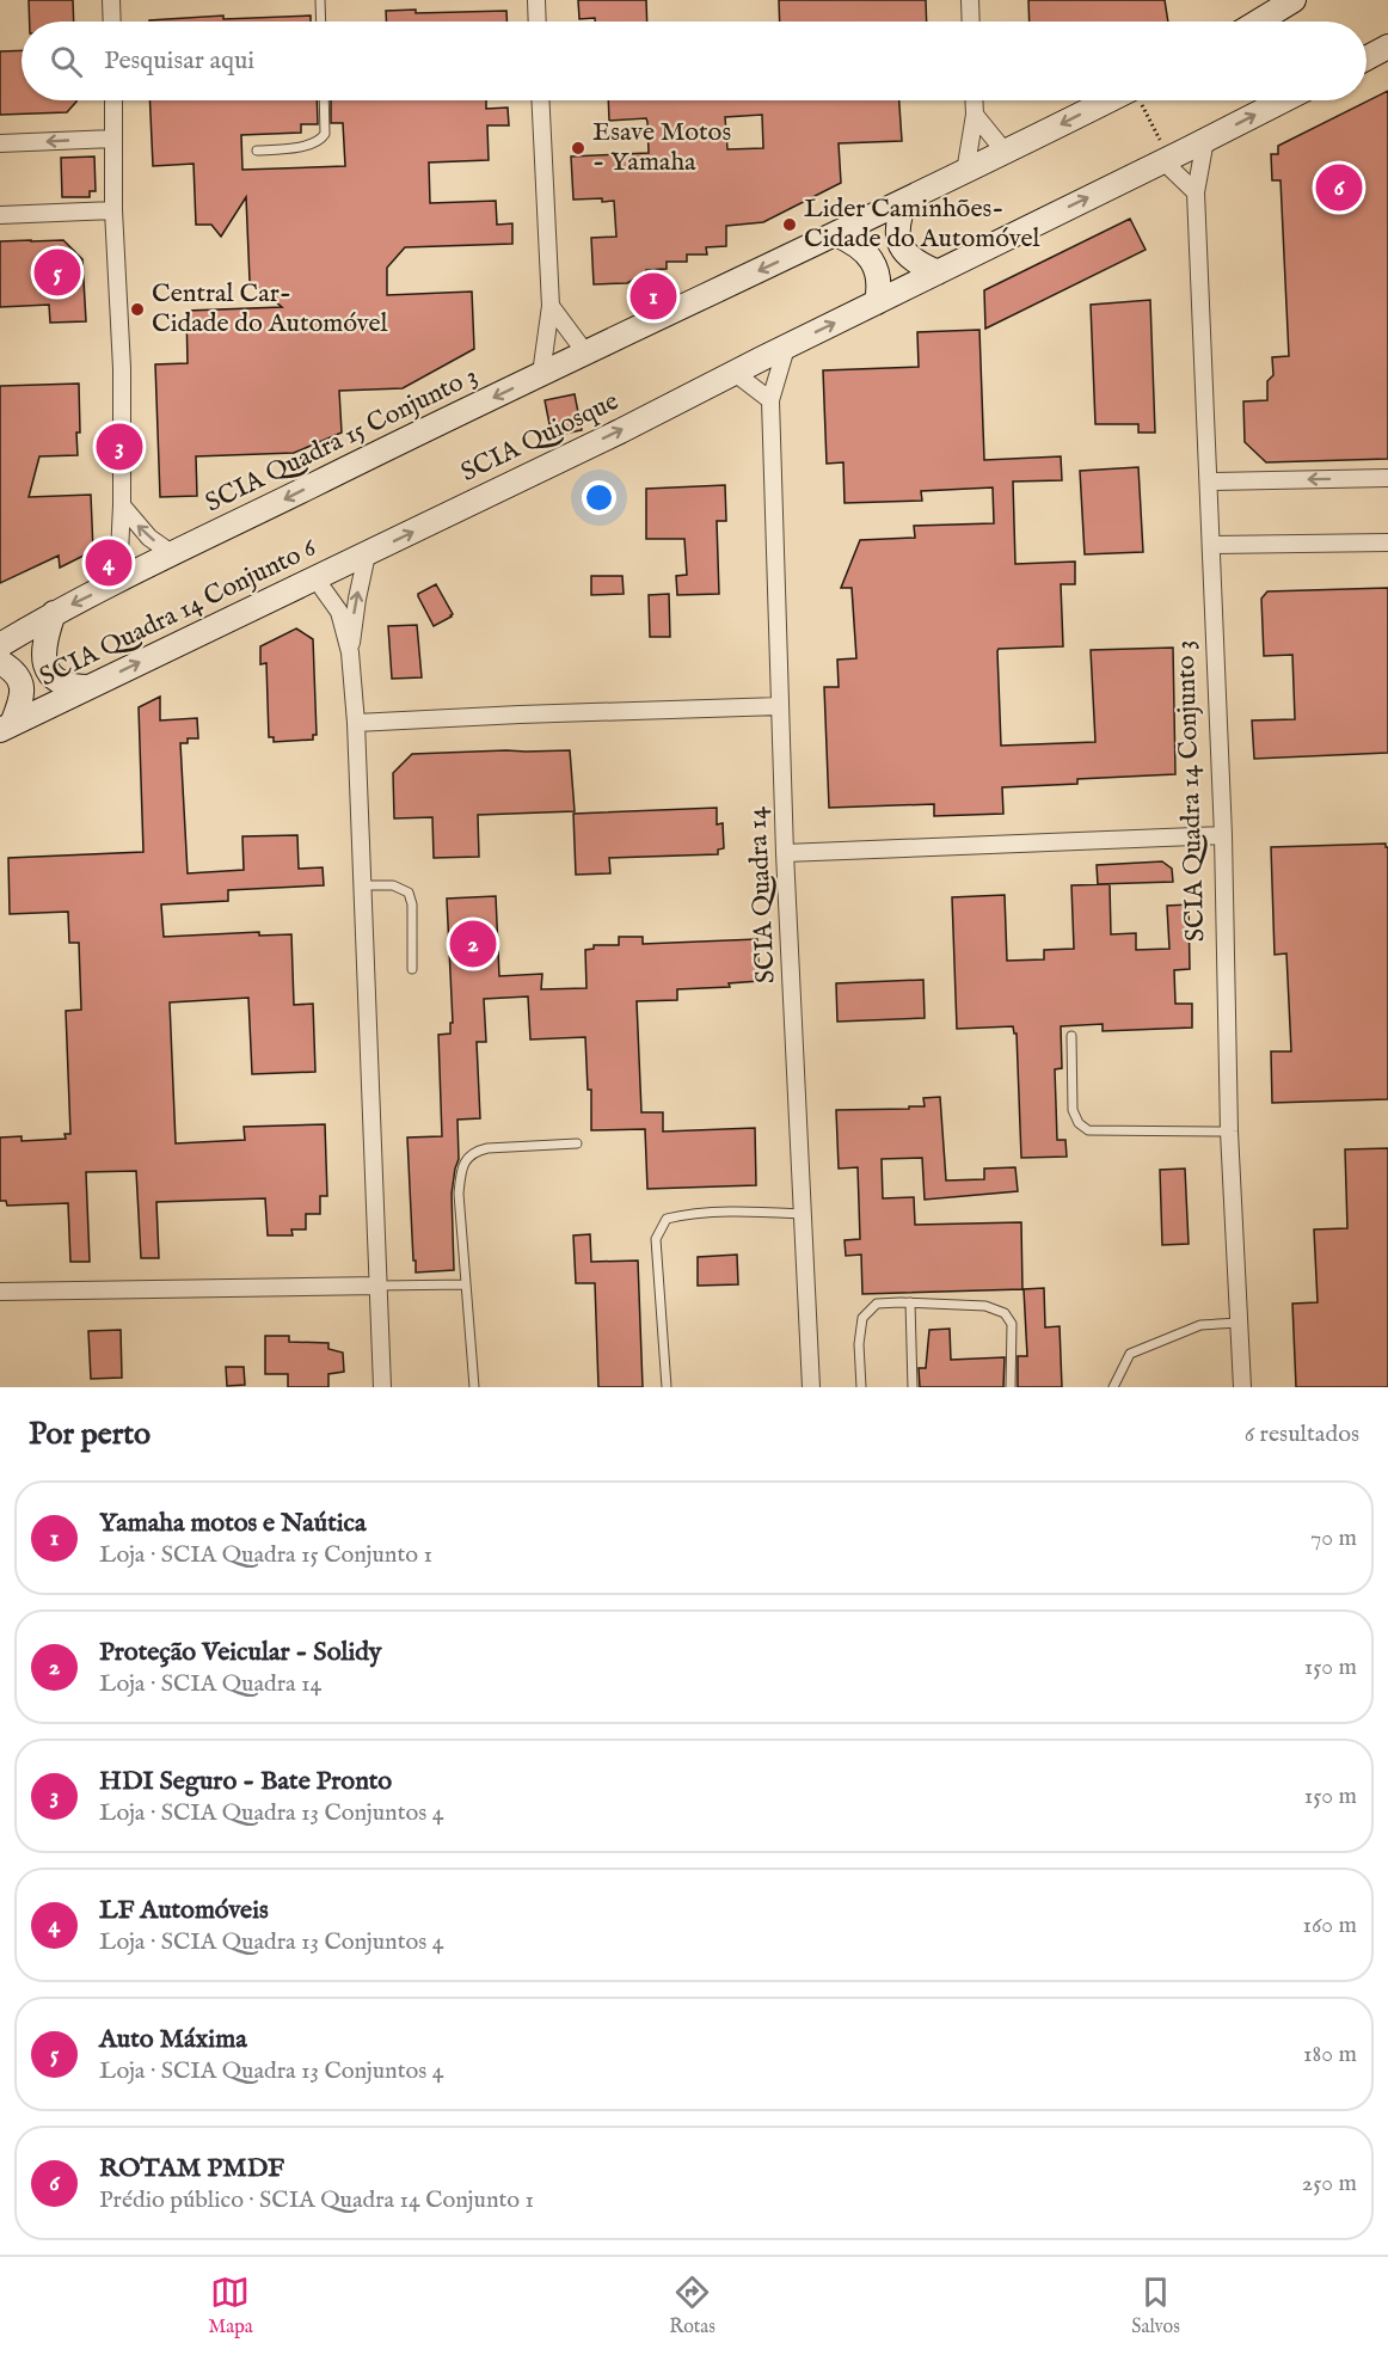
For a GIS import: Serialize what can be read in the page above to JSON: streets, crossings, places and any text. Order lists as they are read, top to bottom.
{
  "streets": {
    "main road": ["SCIA Quiosque", "SCIA Quadra 15 Conjunto 3", "SCIA Quadra 14 Conjunto 6"],
    "street": ["SCIA Quadra 14 Conjunto 3", "SCIA Quadra 14"]
  },
  "crossings": [
    ["SCIA Quiosque", "SCIA Quadra 14 Conjunto 6"],
    ["SCIA Quiosque", "SCIA Quadra 14"]
  ],
  "one_way": ["SCIA Quiosque", "SCIA Quadra 15 Conjunto 3", "SCIA Quadra 14 Conjunto 6"],
  "places": ["Esave Motos - Yamaha", "Lider Caminhões- Cidade do Automóvel", "Central Car- Cidade do Automóvel"],
  "page": {
    "search": "Pesquisar aqui",
    "pins": [
      "6",
      "5",
      "1",
      "3",
      "4",
      "2"
    ],
    "heading": ["Por perto", "6 resultados"],
    "list": [
      {
        "mark": "1",
        "name": "Yamaha motos e Naútica",
        "note": "Loja · SCIA Quadra 15 Conjunto 1",
        "value": "70 m"
      },
      {
        "mark": "2",
        "name": "Proteção Veicular - Solidy",
        "note": "Loja · SCIA Quadra 14",
        "value": "150 m"
      },
      {
        "mark": "3",
        "name": "HDI Seguro - Bate Pronto",
        "note": "Loja · SCIA Quadra 13 Conjuntos 4",
        "value": "150 m"
      },
      {
        "mark": "4",
        "name": "LF Automóveis",
        "note": "Loja · SCIA Quadra 13 Conjuntos 4",
        "value": "160 m"
      },
      {
        "mark": "5",
        "name": "Auto Máxima",
        "note": "Loja · SCIA Quadra 13 Conjuntos 4",
        "value": "180 m"
      },
      {
        "mark": "6",
        "name": "ROTAM PMDF",
        "note": "Prédio público · SCIA Quadra 14 Conjunto 1",
        "value": "250 m"
      }
    ],
    "nav": ["Mapa", "Rotas", "Salvos"]
  }
}
